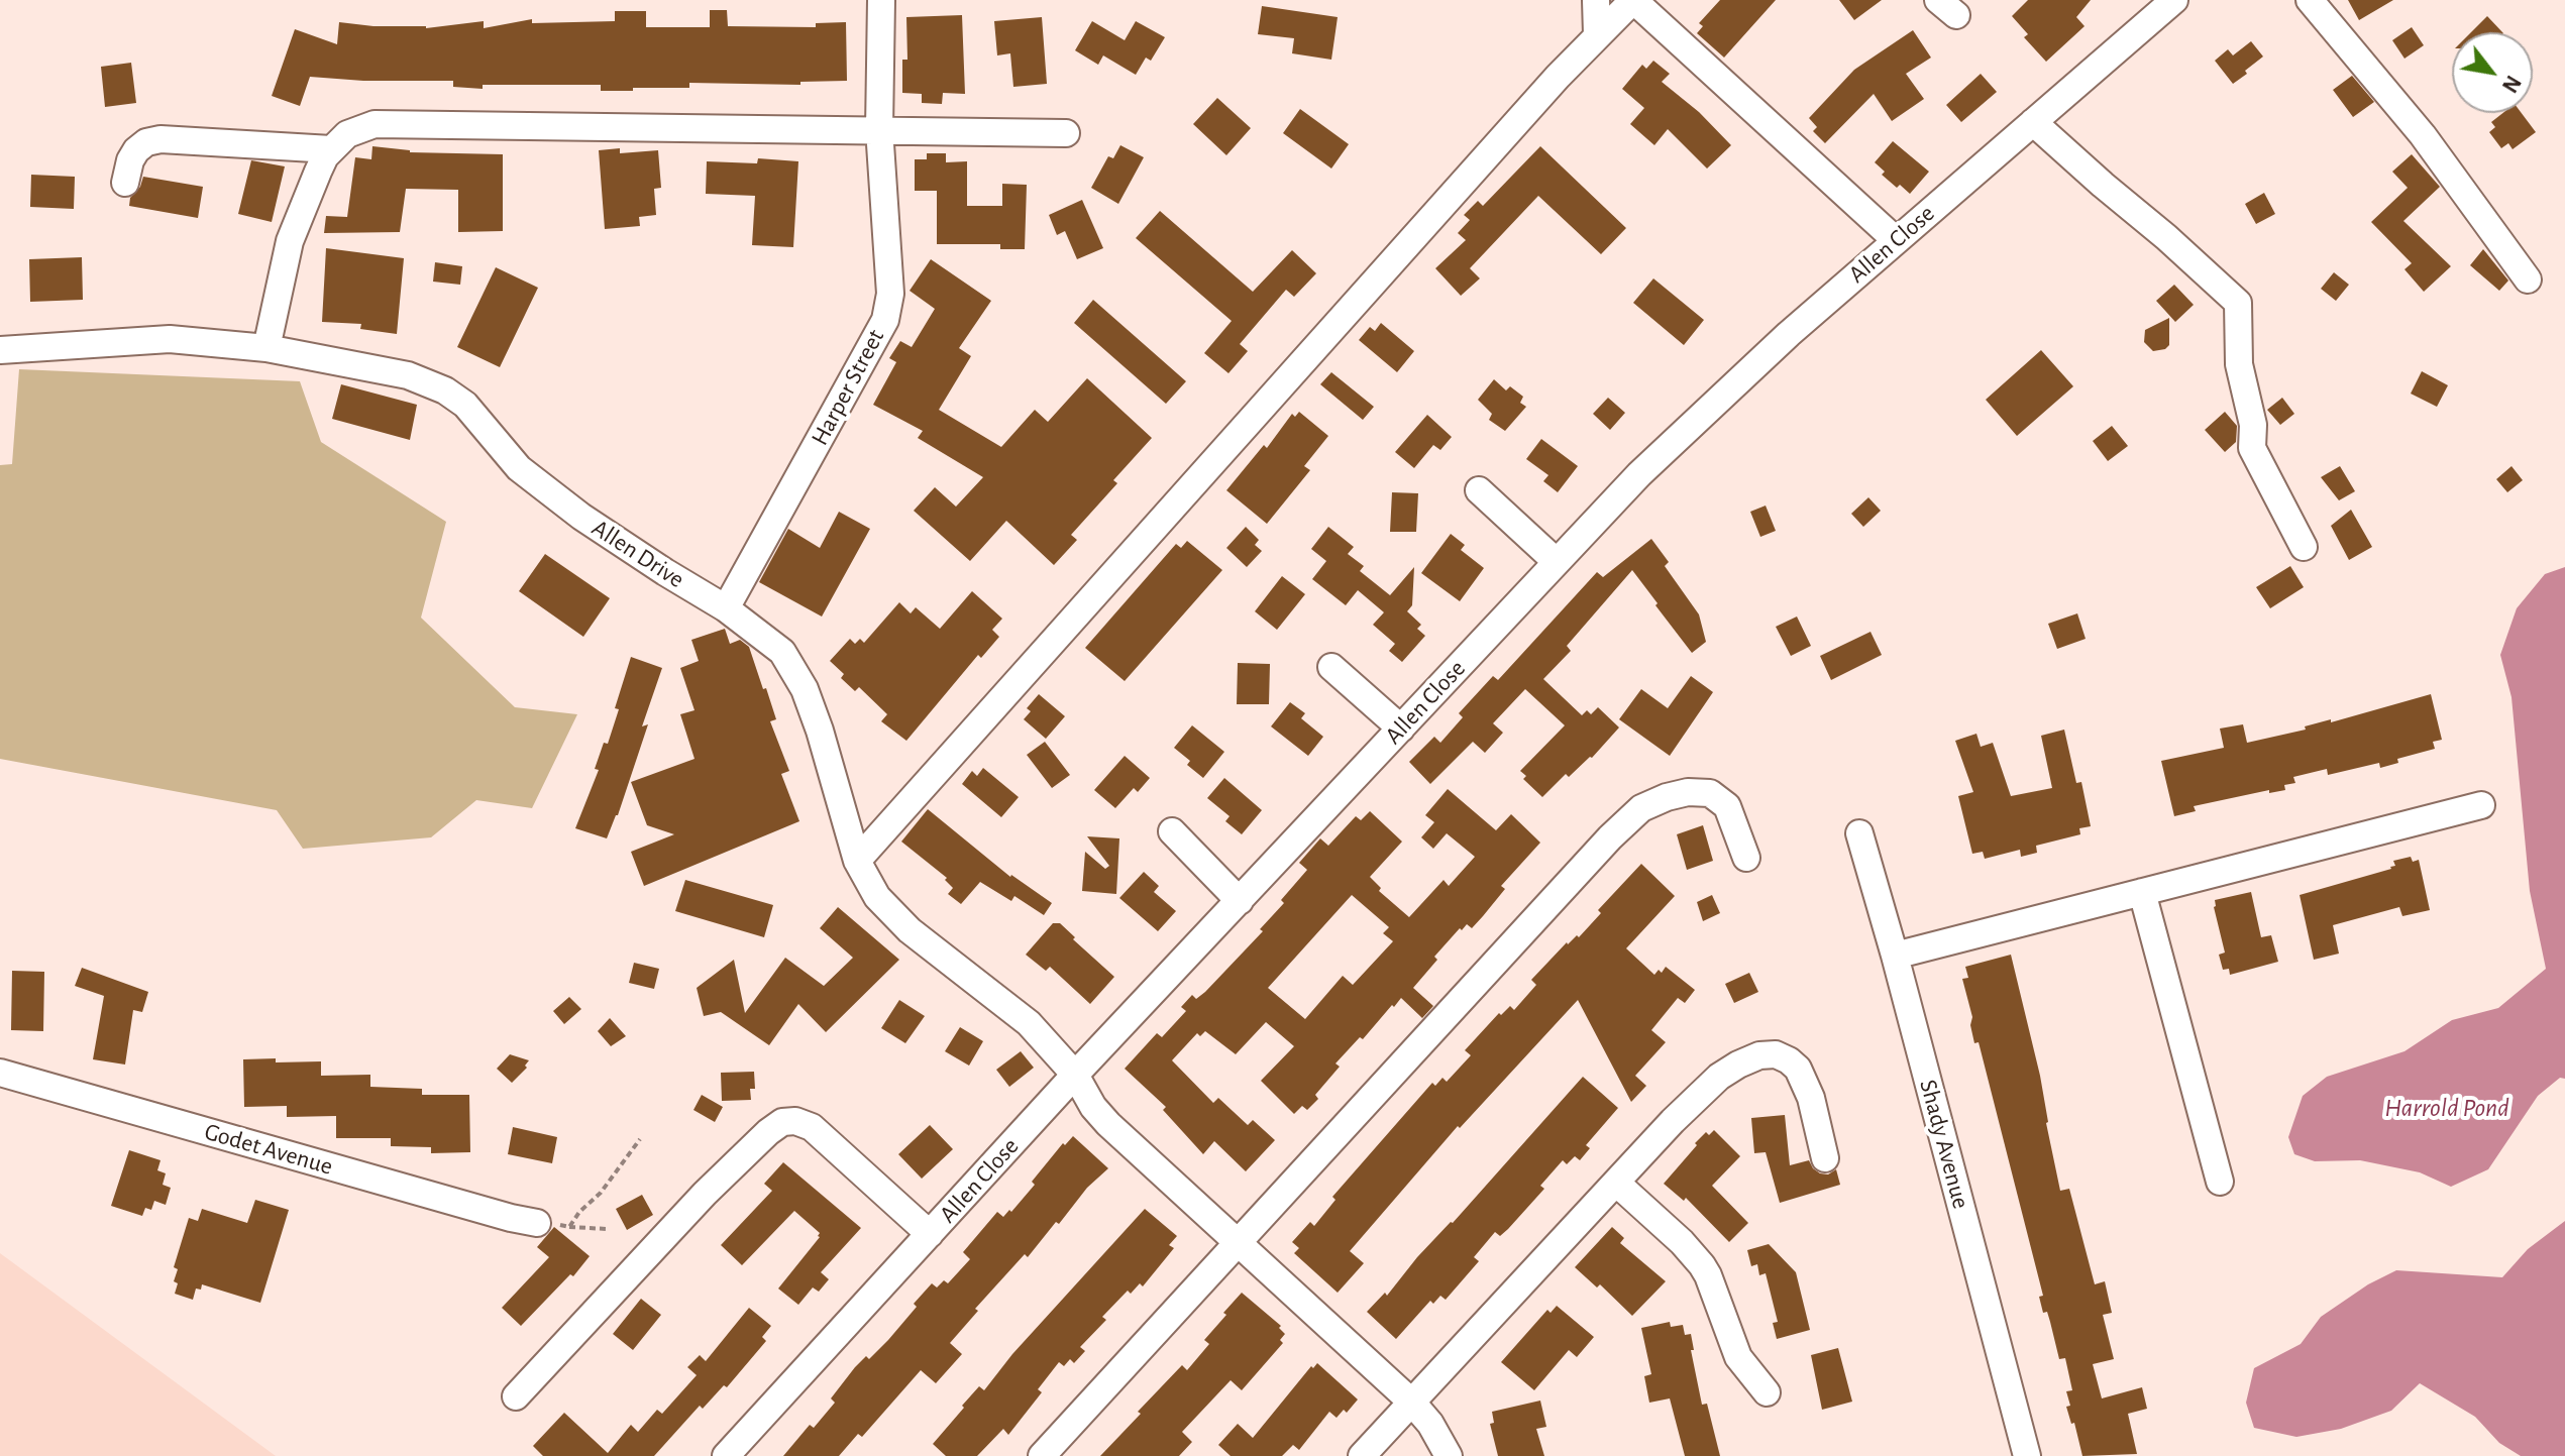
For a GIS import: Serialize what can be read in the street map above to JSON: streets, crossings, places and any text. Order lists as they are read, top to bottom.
{
  "streets": {
    "street": [
      "Allen Close",
      "Harper Street",
      "Allen Drive",
      "Shady Avenue",
      "Godet Avenue"
    ]
  },
  "crossings": [
    ["Allen Close", "Allen Drive"],
    ["Harper Street", "Allen Drive"]
  ],
  "water": ["Harrold Pond"],
  "north": "bottom right"
}
